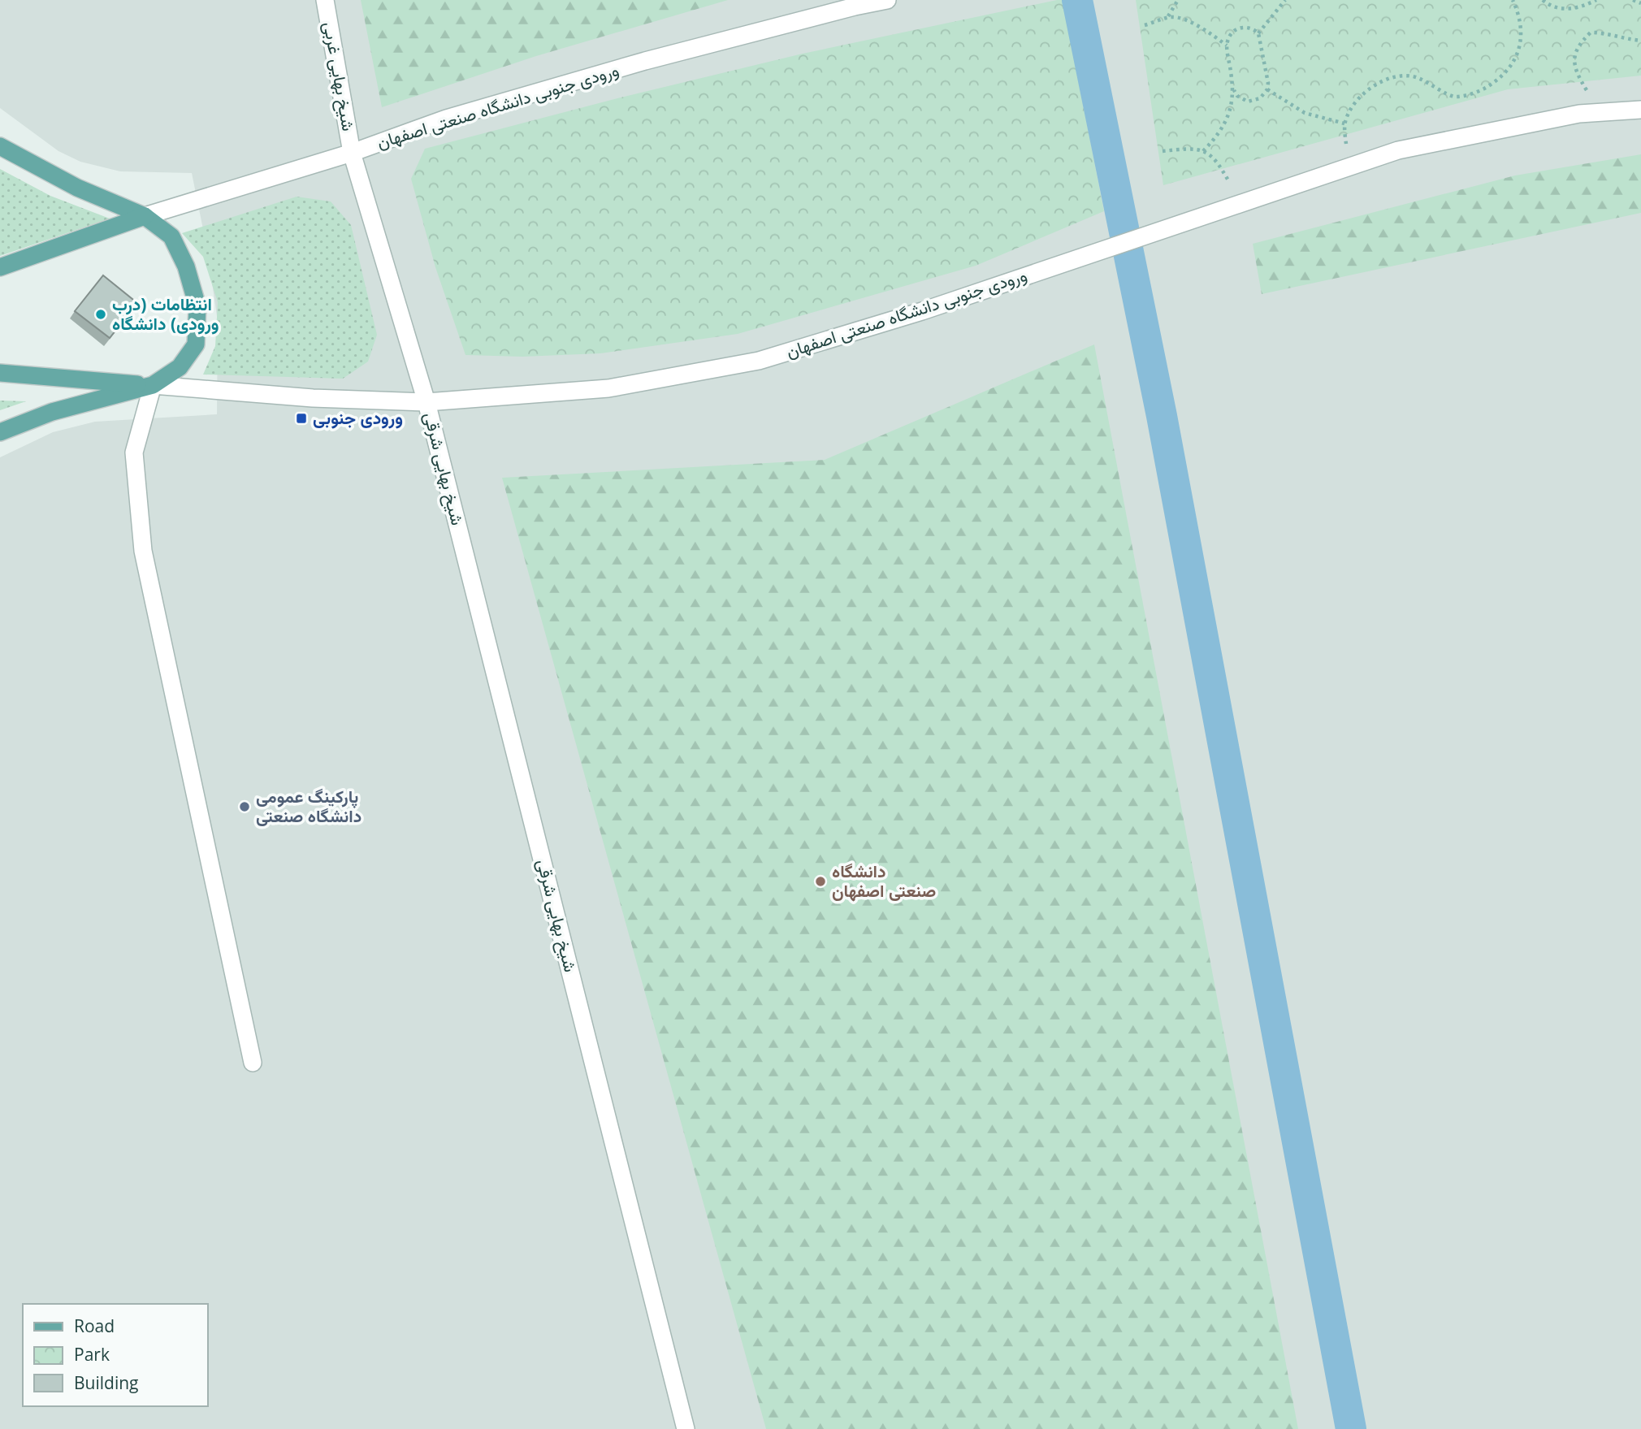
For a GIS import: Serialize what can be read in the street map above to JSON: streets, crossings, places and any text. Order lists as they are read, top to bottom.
{
  "streets": {
    "street": ["شیخ بهایی غربی", "ورودی جنوبی دانشگاه صنعتی اصفهان", "شیخ بهایی شرقی"]
  },
  "crossings": [
    ["شیخ بهایی غربی", "ورودی جنوبی دانشگاه صنعتی اصفهان"],
    ["شیخ بهایی غربی", "شیخ بهایی شرقی"],
    ["ورودی جنوبی دانشگاه صنعتی اصفهان", "شیخ بهایی شرقی"]
  ],
  "places": {
    "other": ["انتظامات (درب ورودی) دانشگاه", "پارکینگ عمومی دانشگاه صنعتی", "دانشگاه صنعتی اصفهان"],
    "transit": ["ورودی جنوبی"]
  },
  "legend": ["Road", "Park", "Building"]
}
